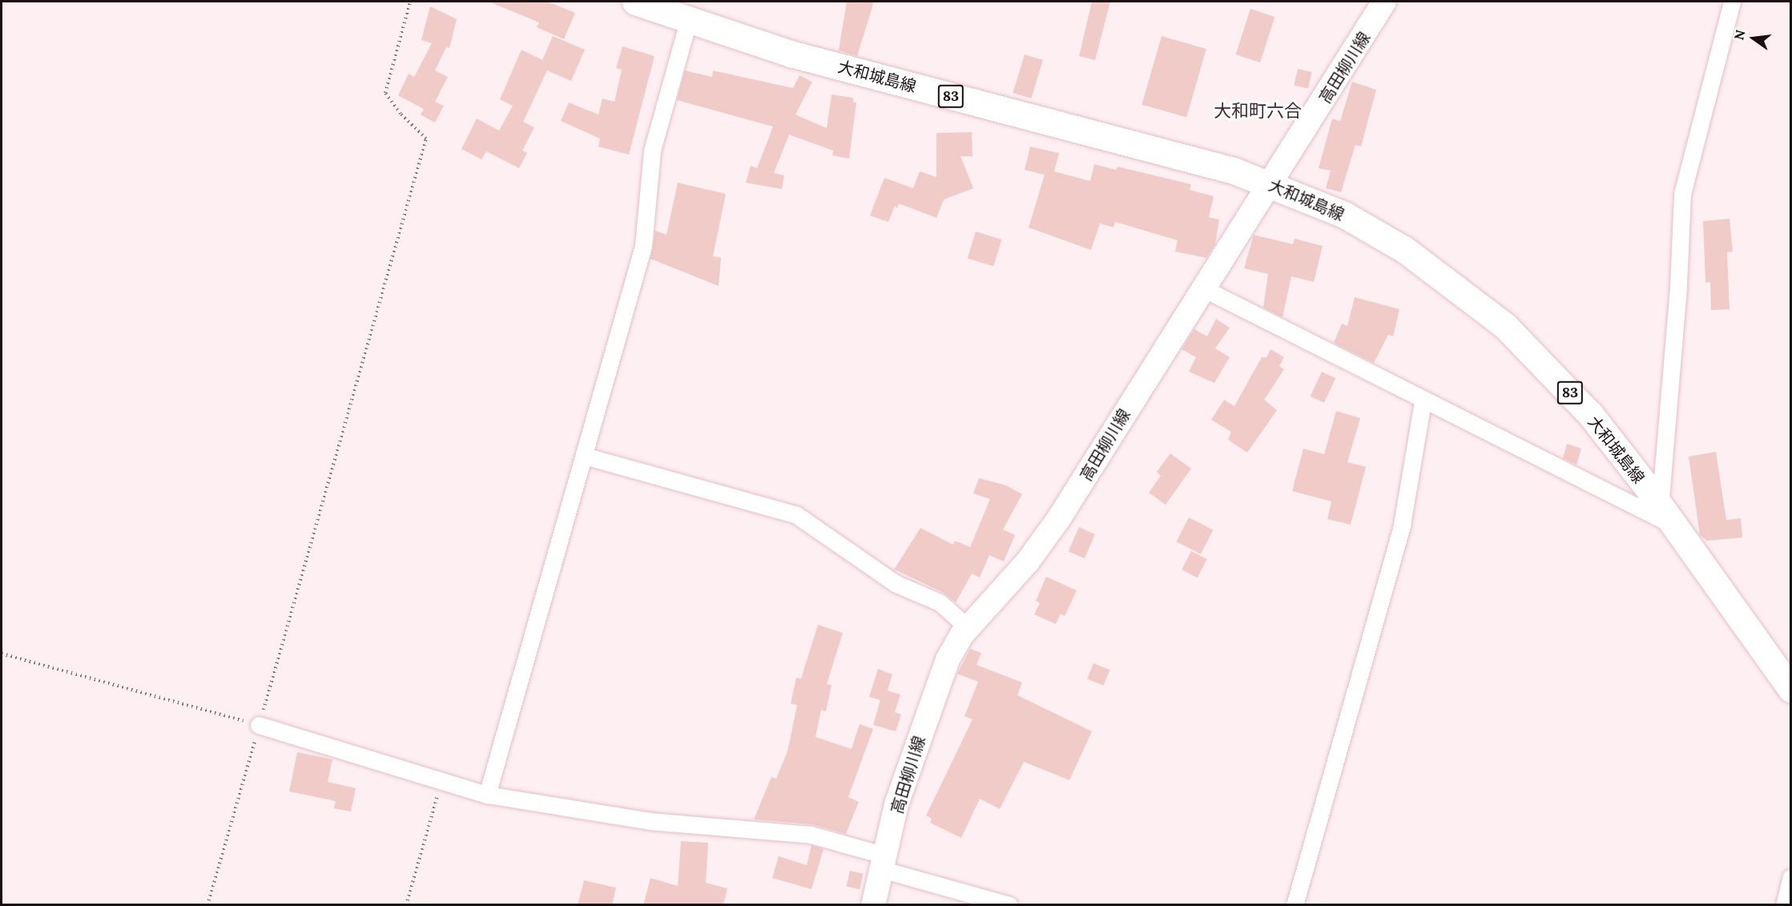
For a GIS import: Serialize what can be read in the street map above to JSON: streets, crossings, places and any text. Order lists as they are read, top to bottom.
{
  "streets": {
    "main road": ["高田柳川線", "大和城島線", "83"]
  },
  "crossings": [
    ["高田柳川線", "大和城島線"]
  ],
  "districts": ["大和町六合"],
  "north": "left"
}
